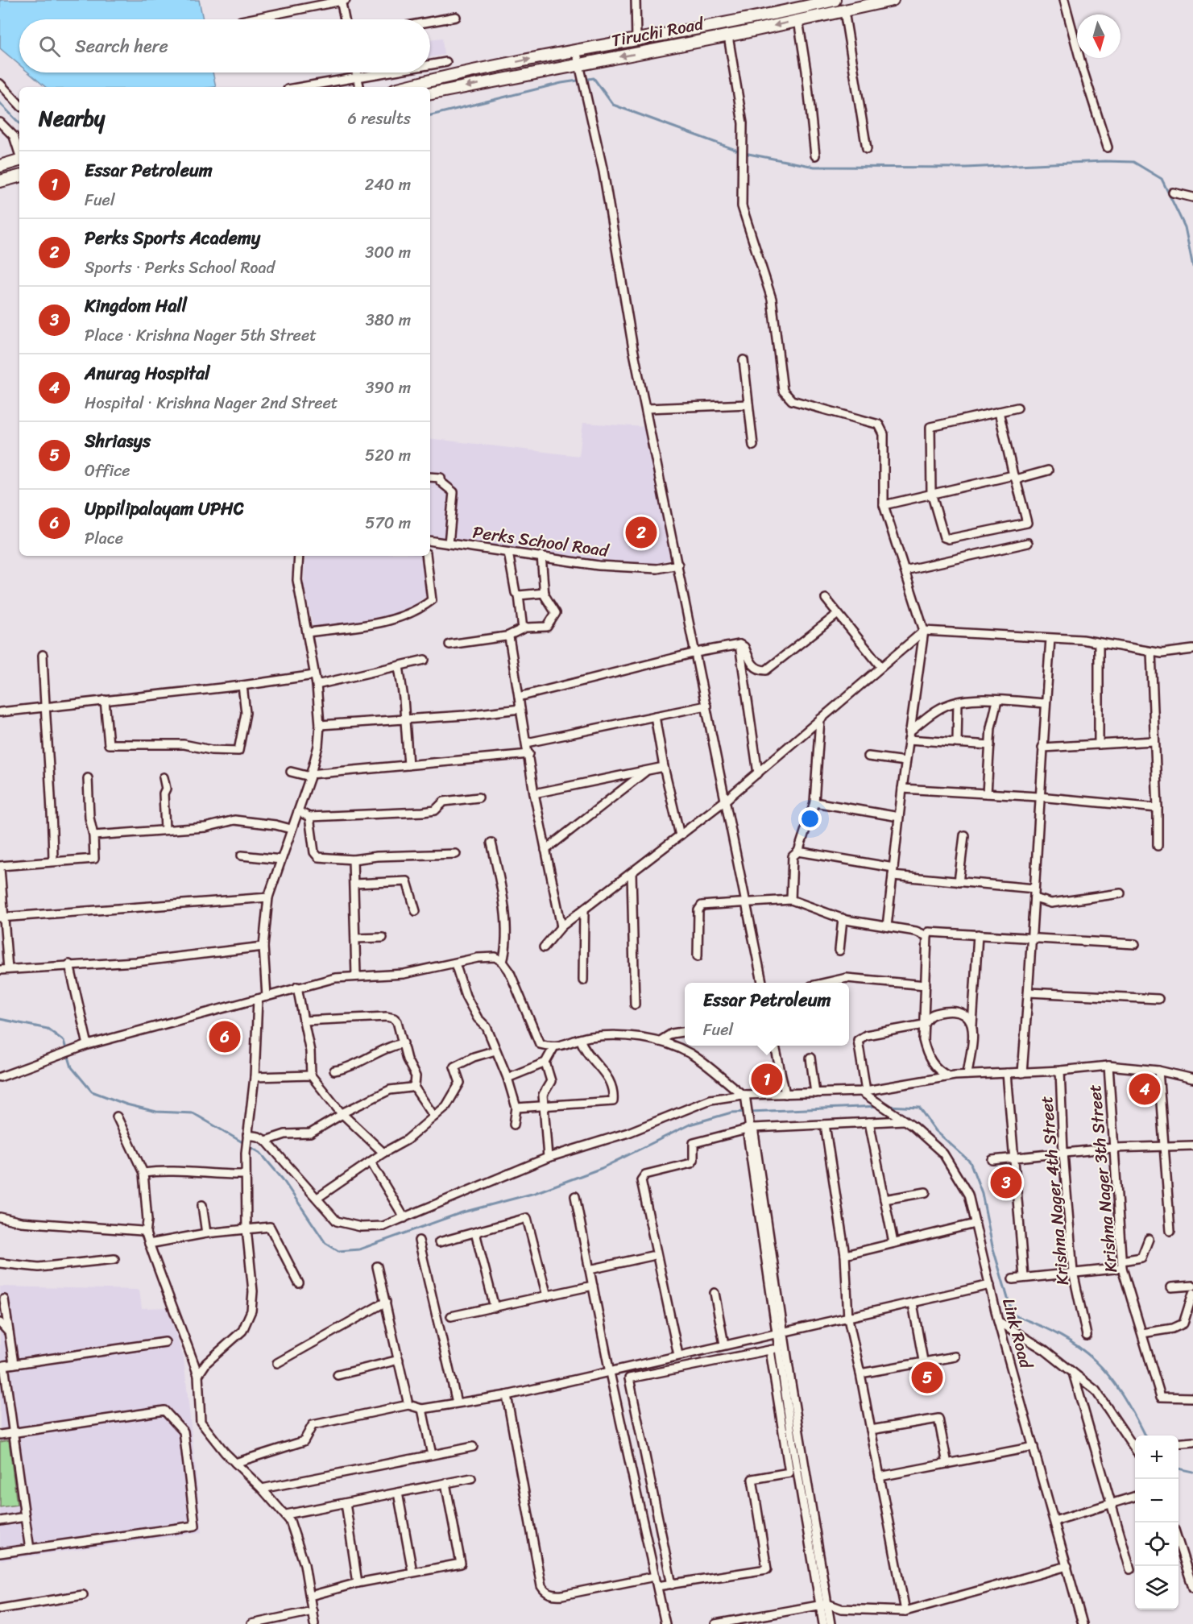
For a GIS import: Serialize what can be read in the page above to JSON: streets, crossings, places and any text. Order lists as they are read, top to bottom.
{
  "streets": {
    "highway": ["Tiruchi Road"],
    "street": [
      "Perks School Road",
      "Krishna Nager 3th Street",
      "Krishna Nager 4th Street",
      "Link Road"
    ]
  },
  "north": "bottom",
  "page": {
    "search": "Search here",
    "heading": ["Nearby", "6 results"],
    "list": [
      {
        "mark": "1",
        "name": "Essar Petroleum",
        "note": "Fuel",
        "value": "240 m"
      },
      {
        "mark": "2",
        "name": "Perks Sports Academy",
        "note": "Sports · Perks School Road",
        "value": "300 m"
      },
      {
        "mark": "3",
        "name": "Kingdom Hall",
        "note": "Place · Krishna Nager 5th Street",
        "value": "380 m"
      },
      {
        "mark": "4",
        "name": "Anurag Hospital",
        "note": "Hospital · Krishna Nager 2nd Street",
        "value": "390 m"
      },
      {
        "mark": "5",
        "name": "Shriasys",
        "note": "Office",
        "value": "520 m"
      },
      {
        "mark": "6",
        "name": "Uppilipalayam UPHC",
        "note": "Place",
        "value": "570 m"
      }
    ],
    "pins": [
      "2",
      "6",
      "1",
      "4",
      "3",
      "5"
    ],
    "popup": ["Essar Petroleum", "Fuel"],
    "map_buttons": ["+", "−"]
  }
}
